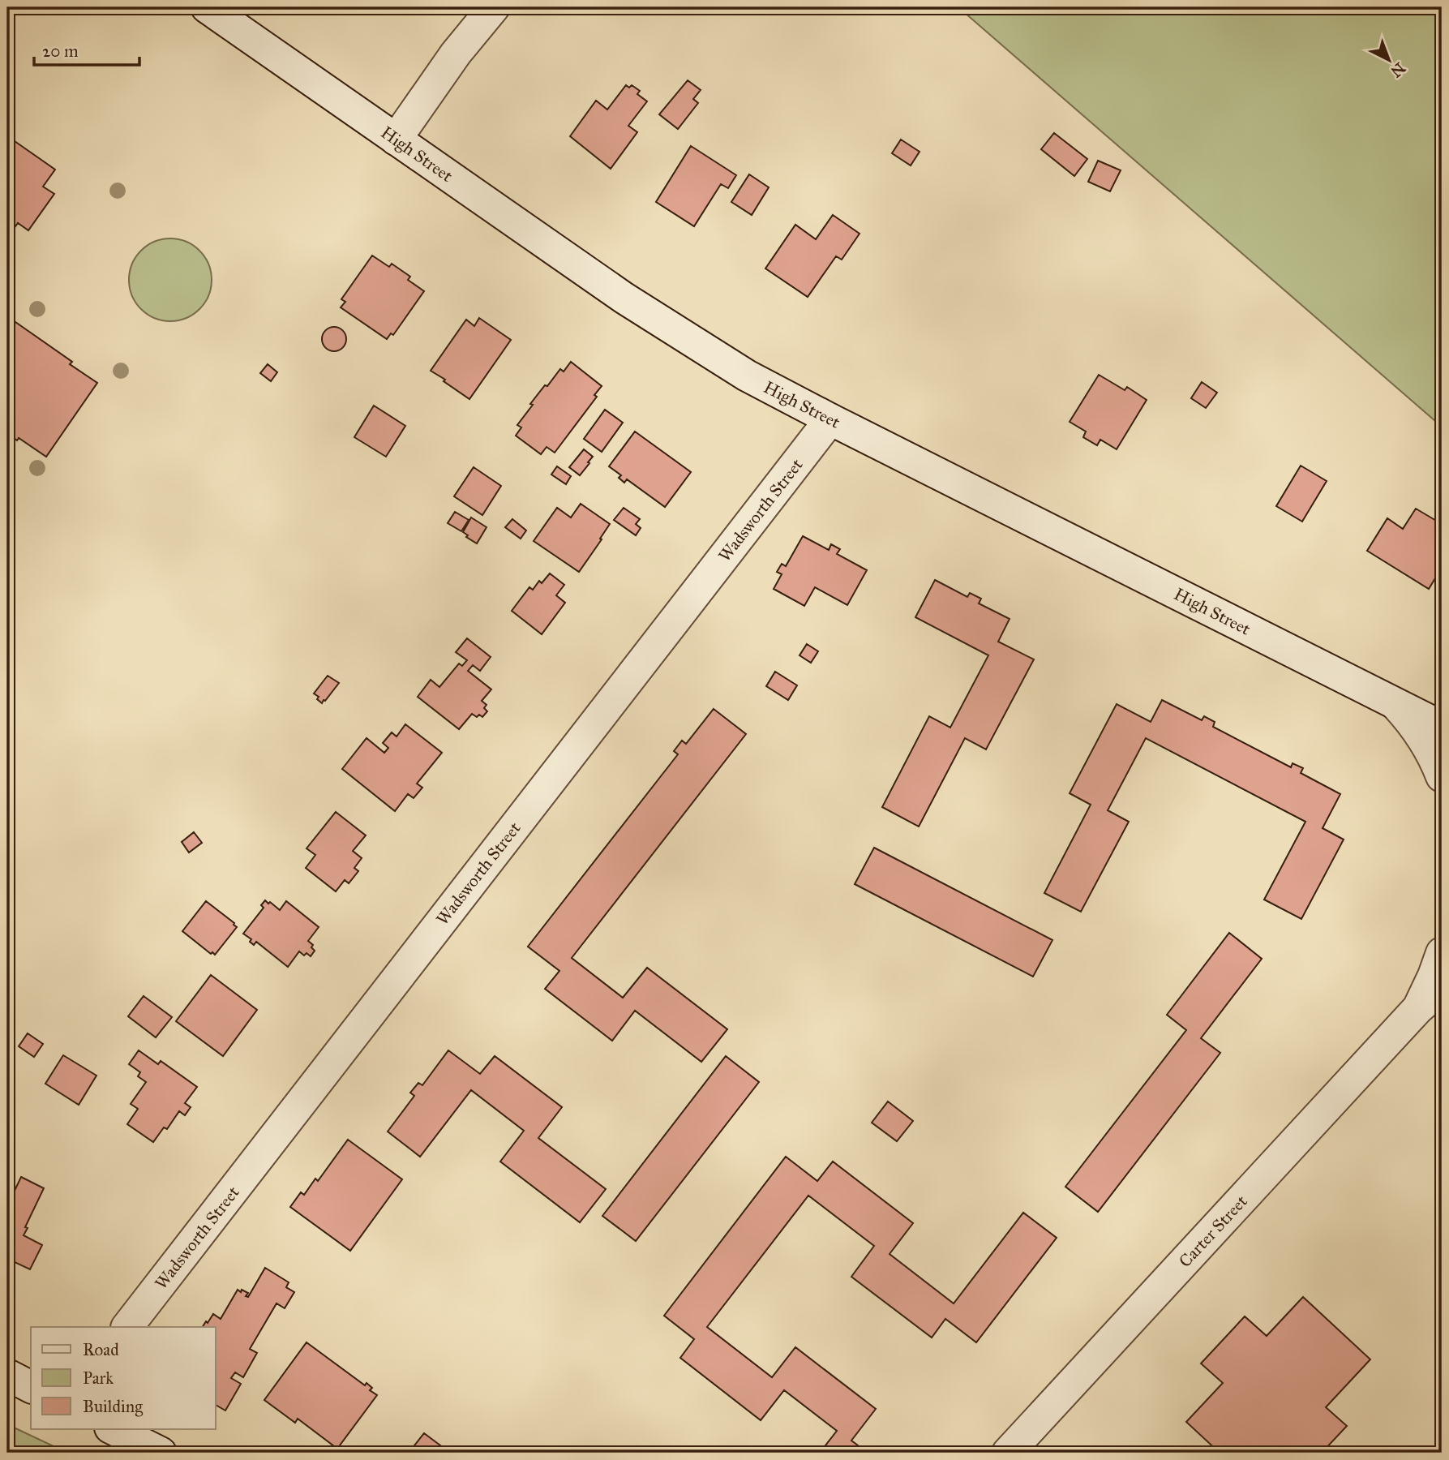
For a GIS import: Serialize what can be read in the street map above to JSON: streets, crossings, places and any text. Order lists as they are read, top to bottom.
{
  "streets": {
    "street": ["High Street", "Wadsworth Street", "Carter Street"]
  },
  "crossings": [
    ["High Street", "Wadsworth Street"]
  ],
  "legend": ["Road", "Park", "Building"],
  "scale_bar": "20 m",
  "north": "bottom right"
}
